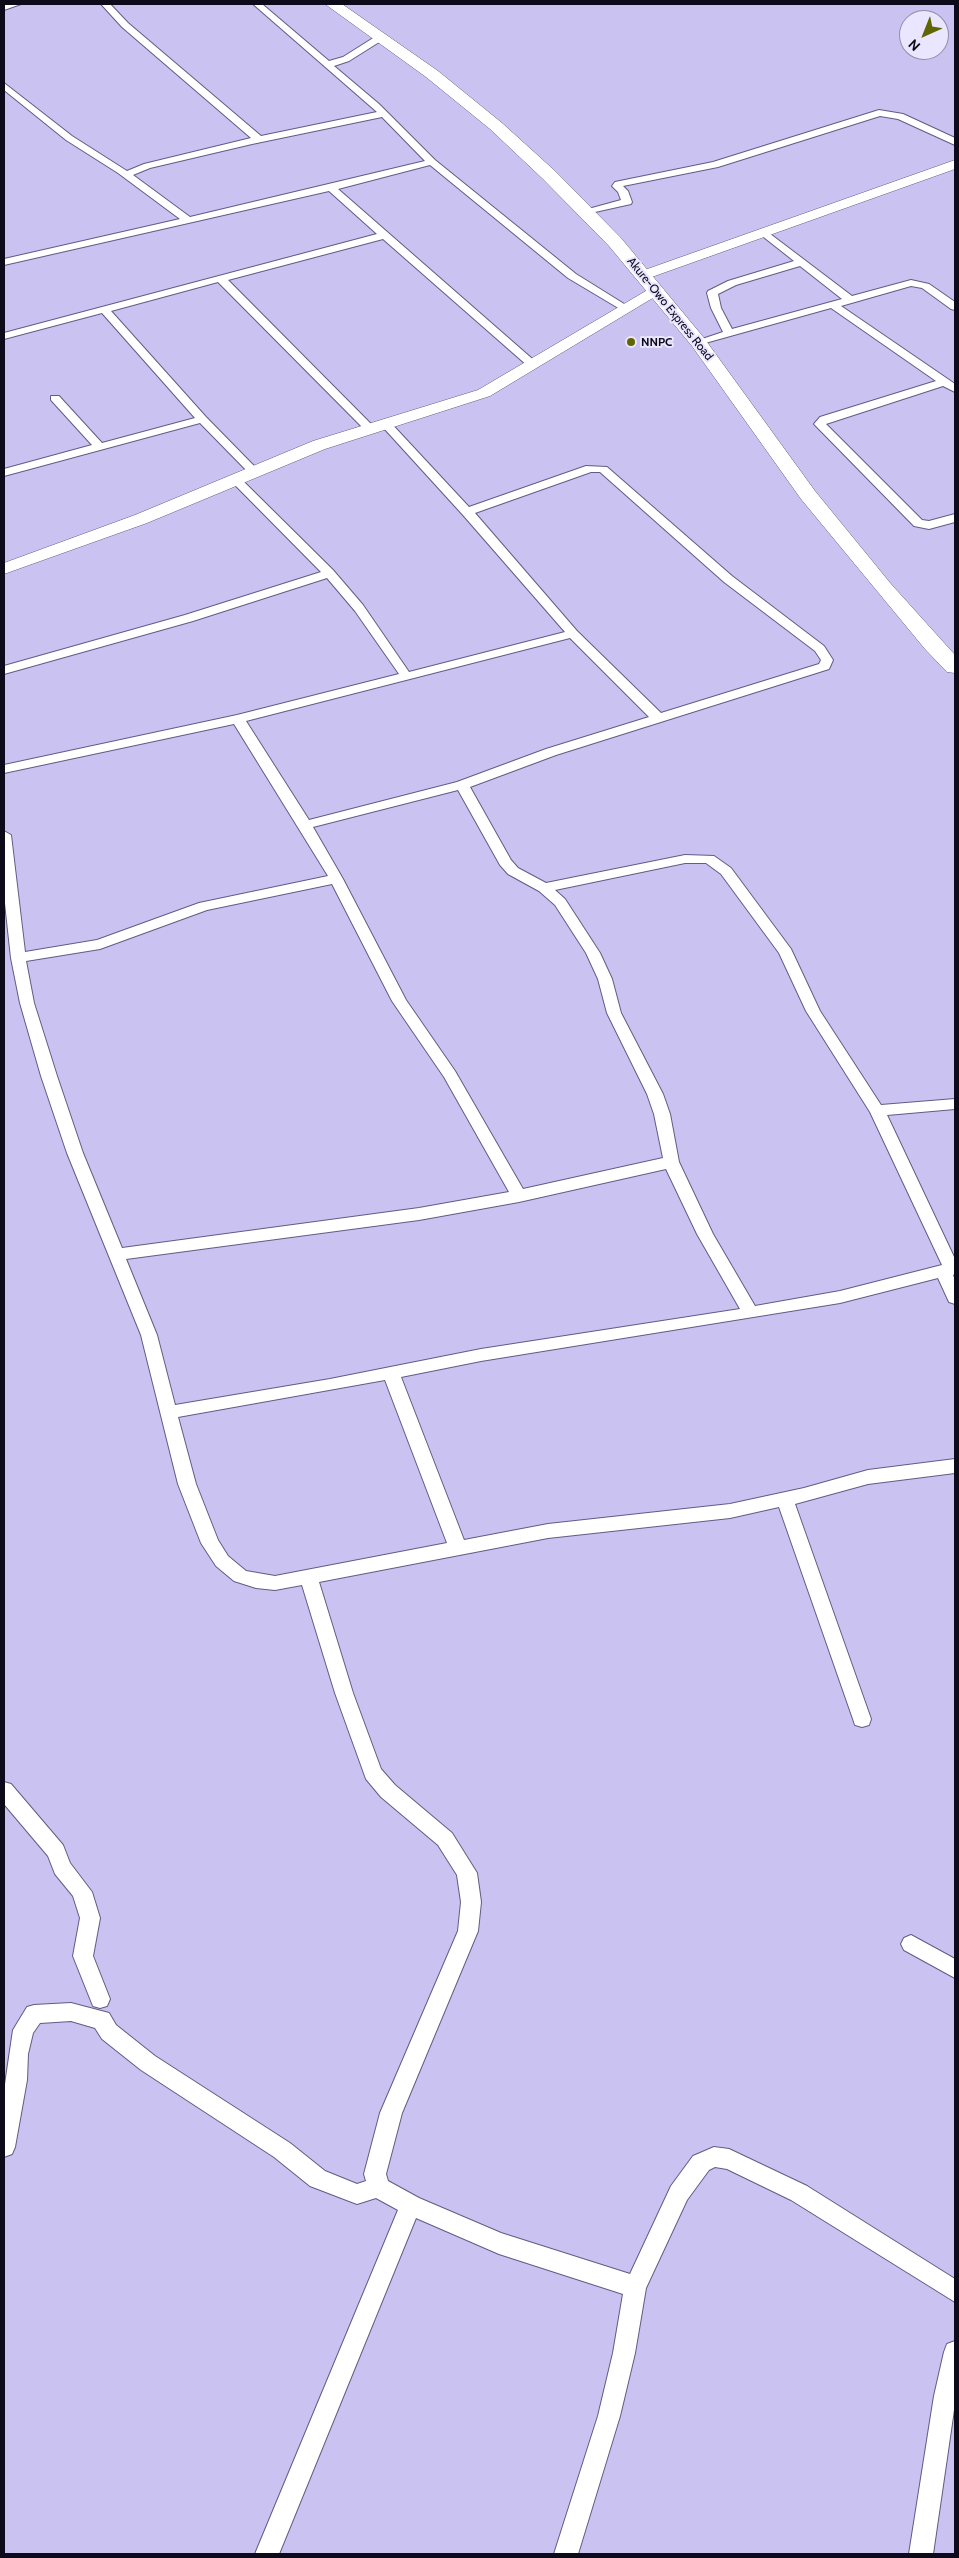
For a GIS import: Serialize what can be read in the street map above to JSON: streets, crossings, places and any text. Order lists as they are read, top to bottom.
{
  "streets": {
    "highway": ["Akure-Owo Express Road"]
  },
  "places": ["NNPC"],
  "north": "bottom left"
}
